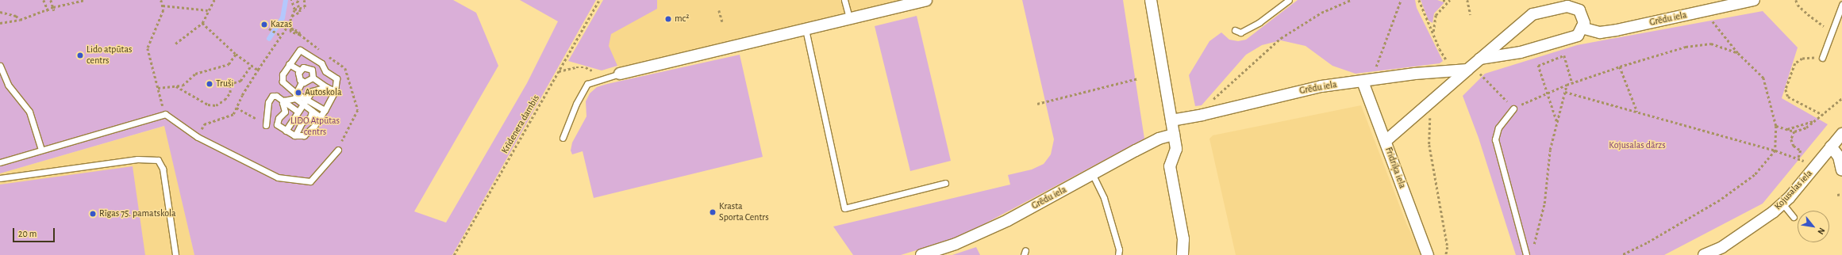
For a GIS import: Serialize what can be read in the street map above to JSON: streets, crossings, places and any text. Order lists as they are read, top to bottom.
{
  "streets": {
    "street": ["Grēdu iela", "Fridriķa iela", "Kojusalas iela"],
    "path": ["Krīdenera dambis"]
  },
  "crossings": [
    ["Grēdu iela", "Fridriķa iela"]
  ],
  "parks": ["LIDO Atpūtas centrs", "Kojusalas dārzs"],
  "places": [
    "mc²",
    "Kazas",
    "Lido atpūtas centrs",
    "Truši",
    "Autoskola",
    "Krasta Sporta Centrs",
    "Rīgas 75. pamatskola"
  ],
  "scale_bar": "20 m",
  "north": "bottom right"
}
